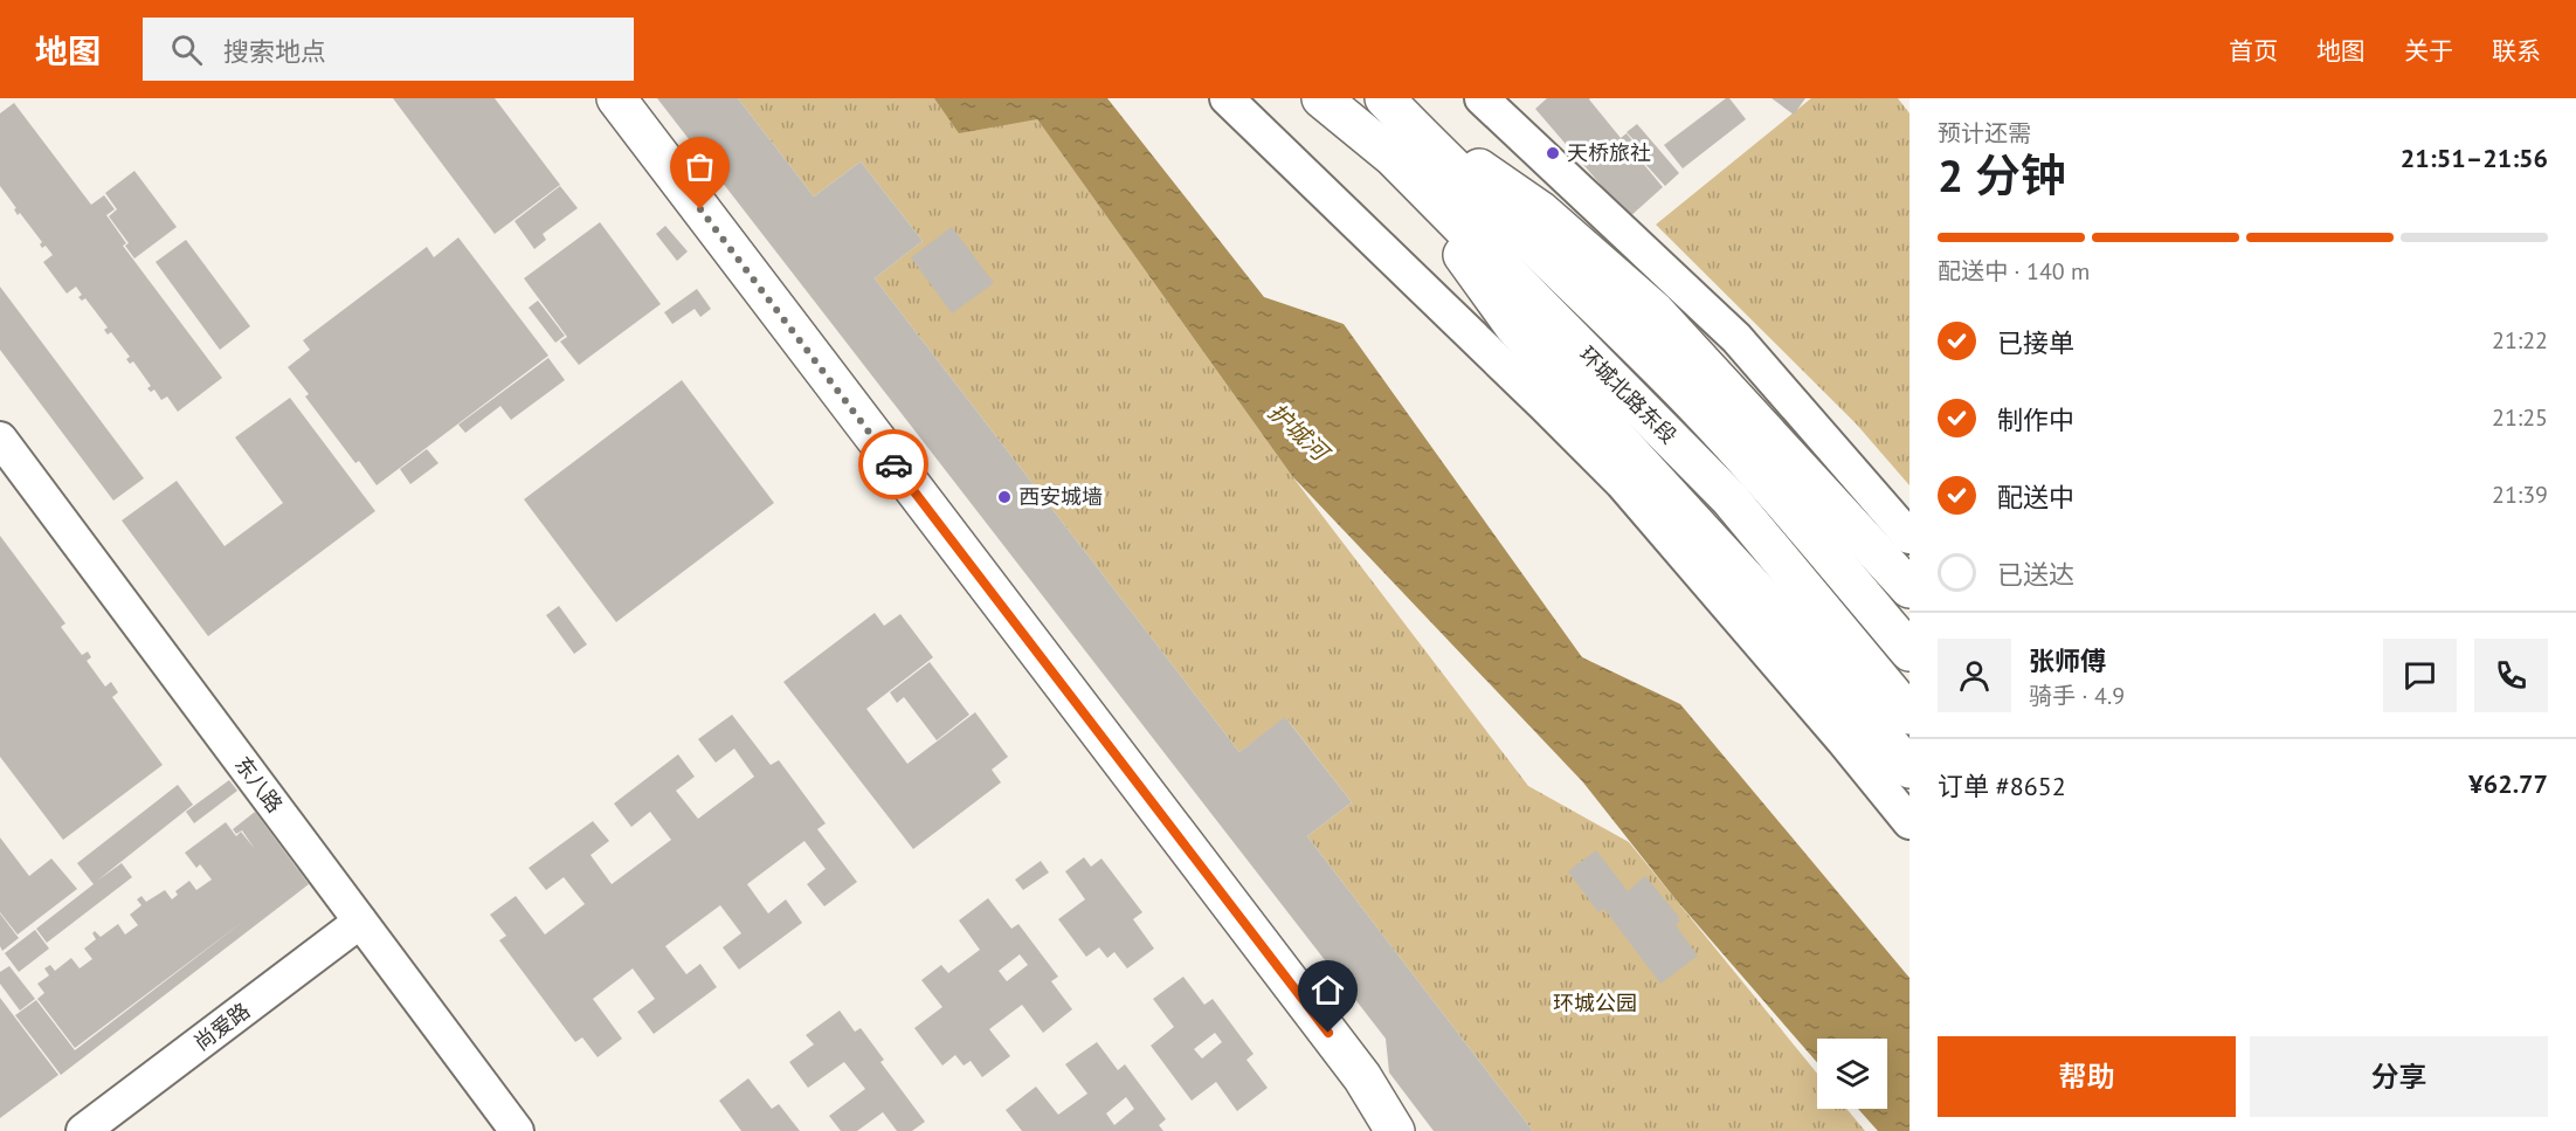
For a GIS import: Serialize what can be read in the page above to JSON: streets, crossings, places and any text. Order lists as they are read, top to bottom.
{
  "streets": {
    "main road": ["环城北路东段"],
    "street": ["东八路", "尚爱路"]
  },
  "crossings": [
    ["东八路", "尚爱路"]
  ],
  "water": ["护城河"],
  "parks": ["环城公园"],
  "places": ["天桥旅社", "西安城墙"],
  "page": {
    "header": "地图",
    "search": "搜索地点",
    "nav": [
      "首页",
      "地图",
      "关于",
      "联系"
    ],
    "heading": ["2 分钟", "预计还需", "21:51–21:56"],
    "panel": [
      "张师傅",
      "骑手 · 4.9",
      "订单 #8652",
      "¥62.77"
    ],
    "bar": "配送中 · 140 m",
    "list": [
      ["已接单", "21:22"],
      ["制作中", "21:25"],
      ["配送中", "21:39"],
      "已送达"
    ],
    "buttons": ["帮助", "分享"]
  }
}
